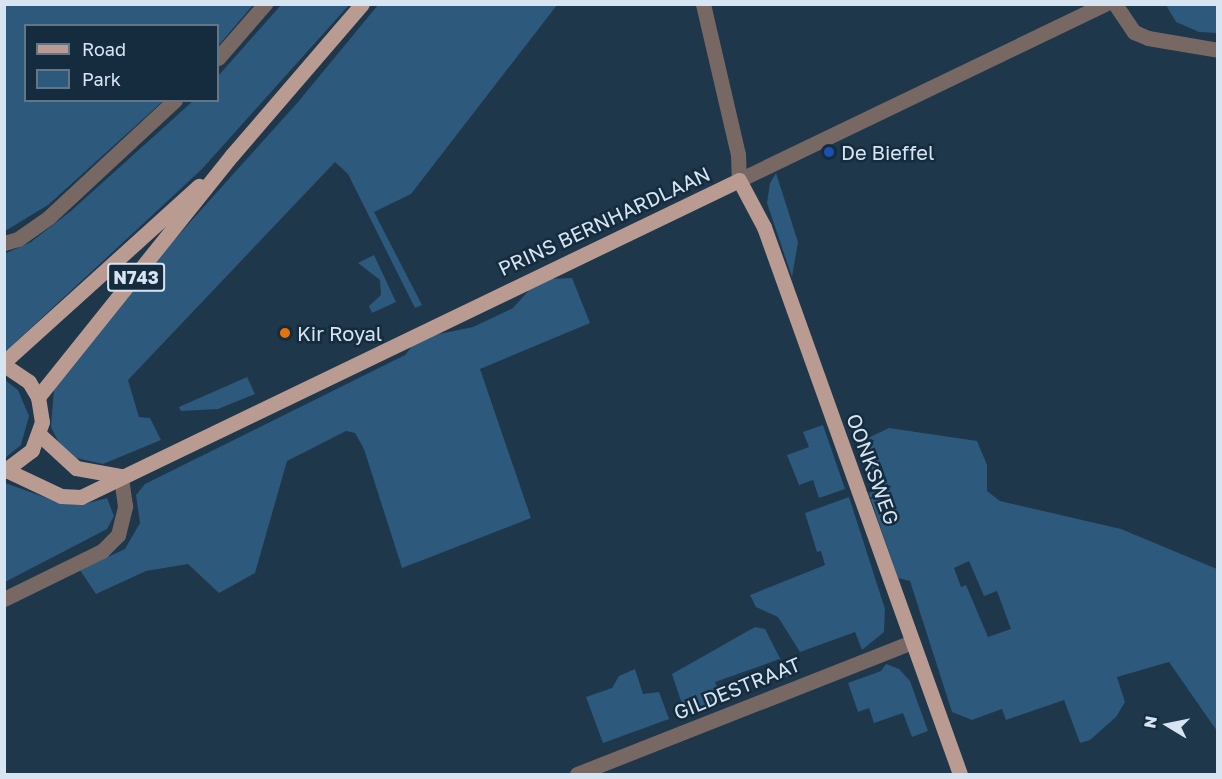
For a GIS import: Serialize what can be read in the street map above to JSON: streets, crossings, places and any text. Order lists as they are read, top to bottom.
{
  "streets": {
    "main road": ["PRINS BERNHARDLAAN", "N743", "OONKSWEG"],
    "street": ["GILDESTRAAT"]
  },
  "crossings": [
    ["PRINS BERNHARDLAAN", "OONKSWEG"],
    ["OONKSWEG", "GILDESTRAAT"]
  ],
  "places": ["De Bieffel", "Kir Royal"],
  "legend": ["Road", "Park"],
  "north": "left"
}
